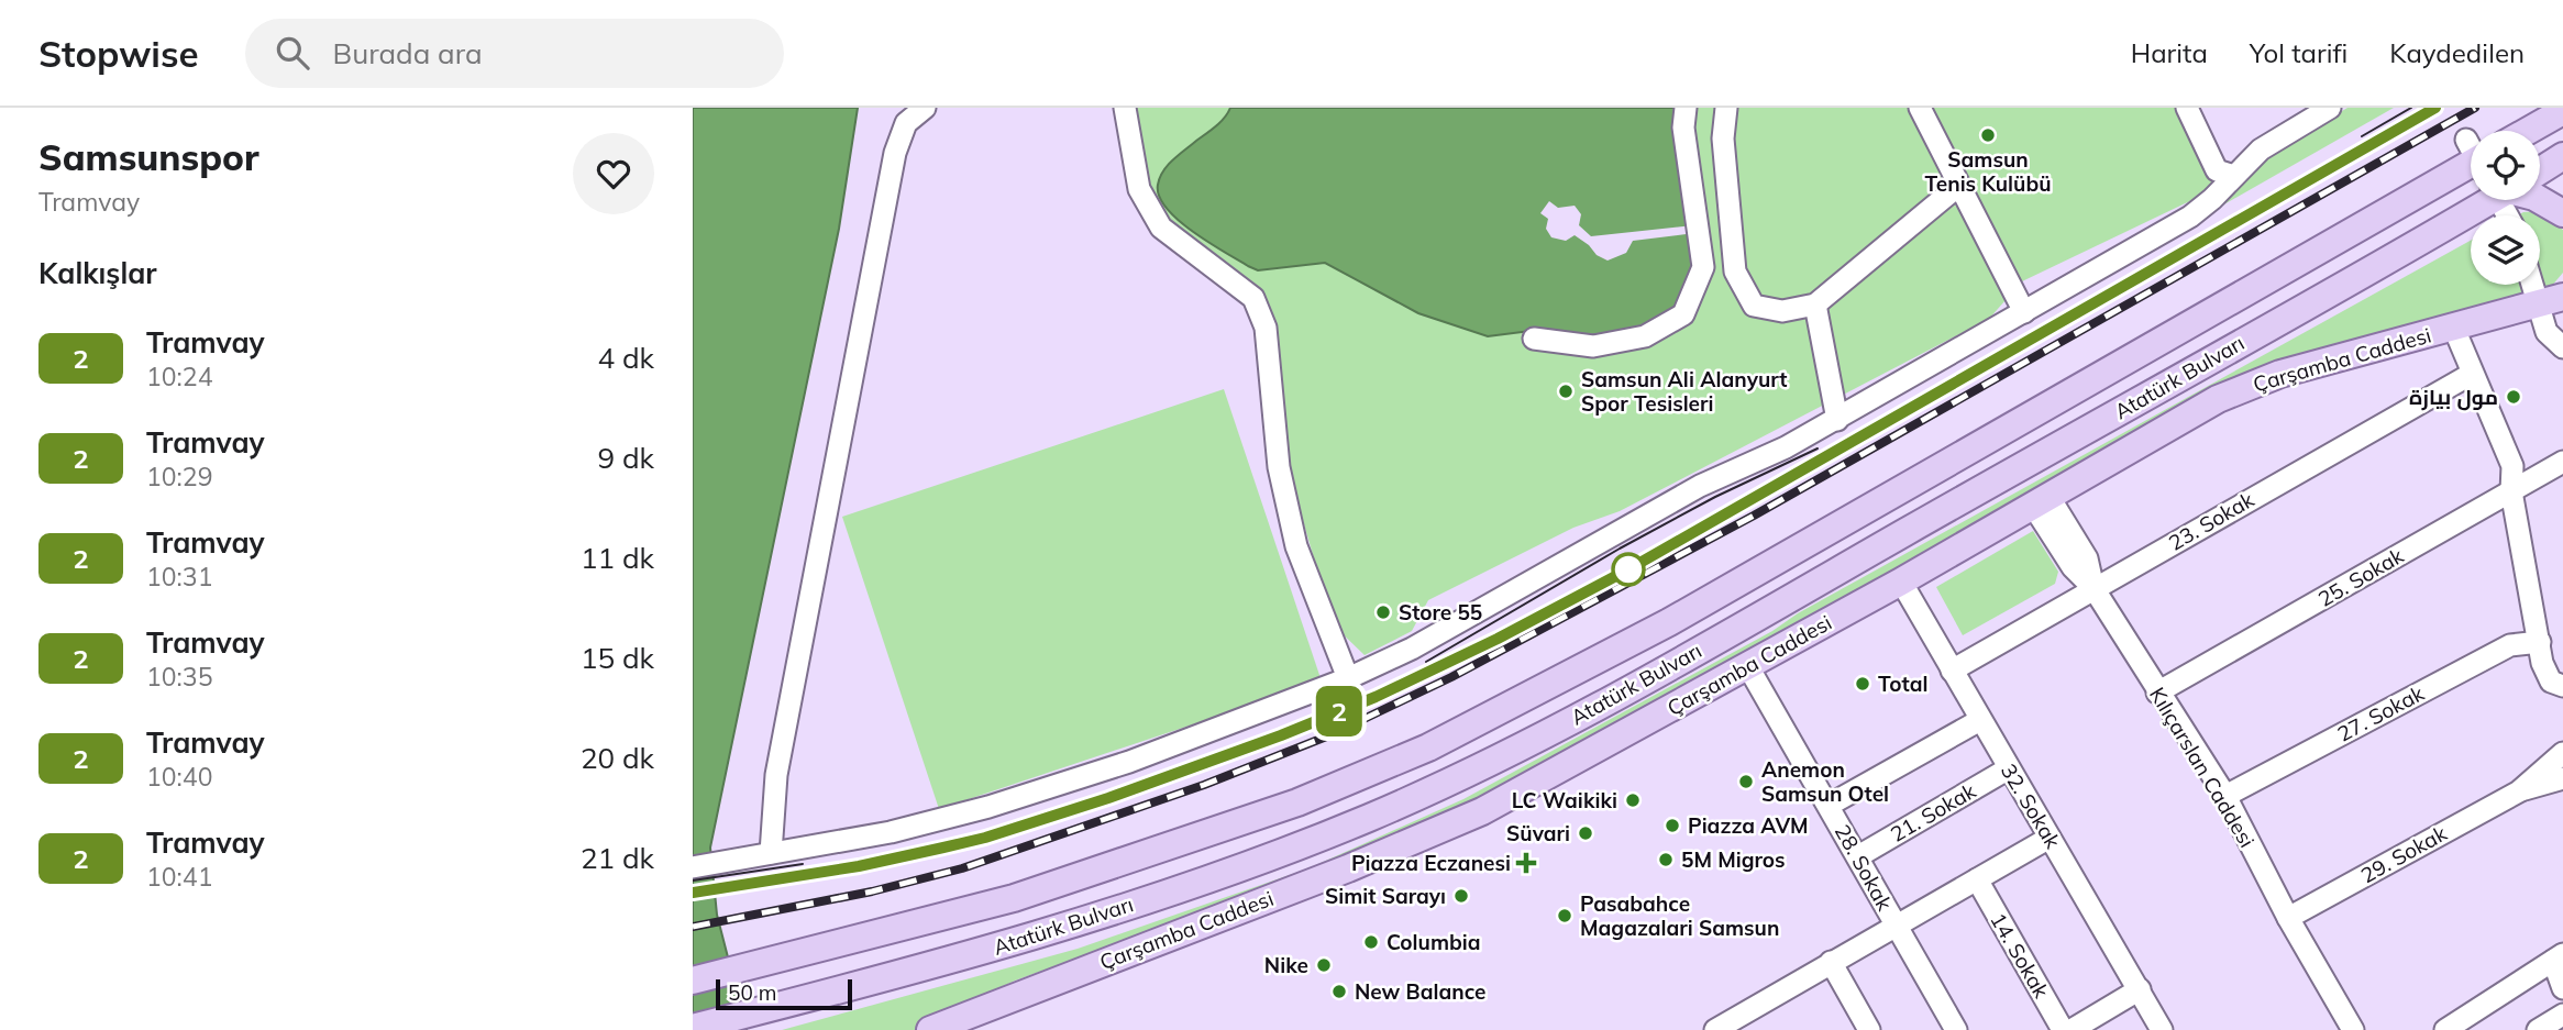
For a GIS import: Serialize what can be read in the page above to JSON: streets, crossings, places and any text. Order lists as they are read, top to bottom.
{
  "streets": {
    "main road": ["Çarşamba Caddesi", "Atatürk Bulvarı"],
    "street": [
      "23. Sokak",
      "25. Sokak",
      "27. Sokak",
      "Kılıçarslan Caddesi",
      "32. Sokak",
      "21. Sokak",
      "29. Sokak",
      "28. Sokak",
      "14. Sokak"
    ]
  },
  "crossings": [
    ["Çarşamba Caddesi", "Kılıçarslan Caddesi"],
    ["Çarşamba Caddesi", "32. Sokak"],
    ["Çarşamba Caddesi", "28. Sokak"],
    ["23. Sokak", "Kılıçarslan Caddesi"],
    ["23. Sokak", "32. Sokak"],
    ["25. Sokak", "Kılıçarslan Caddesi"],
    ["27. Sokak", "Kılıçarslan Caddesi"],
    ["Kılıçarslan Caddesi", "29. Sokak"],
    ["32. Sokak", "21. Sokak"],
    ["21. Sokak", "28. Sokak"]
  ],
  "places": {
    "other": [
      "Samsun Tenis Kulübü",
      "Samsun Ali Alanyurt Spor Tesisleri",
      "مول بيازة",
      "Store 55",
      "Total",
      "Anemon Samsun Otel",
      "LC Waikiki",
      "Piazza AVM",
      "Süvari",
      "5M Migros",
      "Simit Sarayı",
      "Pasabahce Magazalari Samsun",
      "Columbia",
      "Nike",
      "New Balance"
    ],
    "health": ["Piazza Eczanesi"]
  },
  "lines": ["tram line 2"],
  "scale_bar": "50 m",
  "page": {
    "header": "Stopwise",
    "search": "Burada ara",
    "nav": ["Harita", "Yol tarifi", "Kaydedilen"],
    "heading": [
      ["Samsunspor", "Tramvay"],
      "Kalkışlar"
    ],
    "on_map": "2",
    "list": [
      {
        "mark": "2",
        "name": "Tramvay",
        "note": "10:24",
        "value": "4 dk"
      },
      {
        "mark": "2",
        "name": "Tramvay",
        "note": "10:29",
        "value": "9 dk"
      },
      {
        "mark": "2",
        "name": "Tramvay",
        "note": "10:31",
        "value": "11 dk"
      },
      {
        "mark": "2",
        "name": "Tramvay",
        "note": "10:35",
        "value": "15 dk"
      },
      {
        "mark": "2",
        "name": "Tramvay",
        "note": "10:40",
        "value": "20 dk"
      },
      {
        "mark": "2",
        "name": "Tramvay",
        "note": "10:41",
        "value": "21 dk"
      }
    ],
    "scale": "50 m"
  }
}
